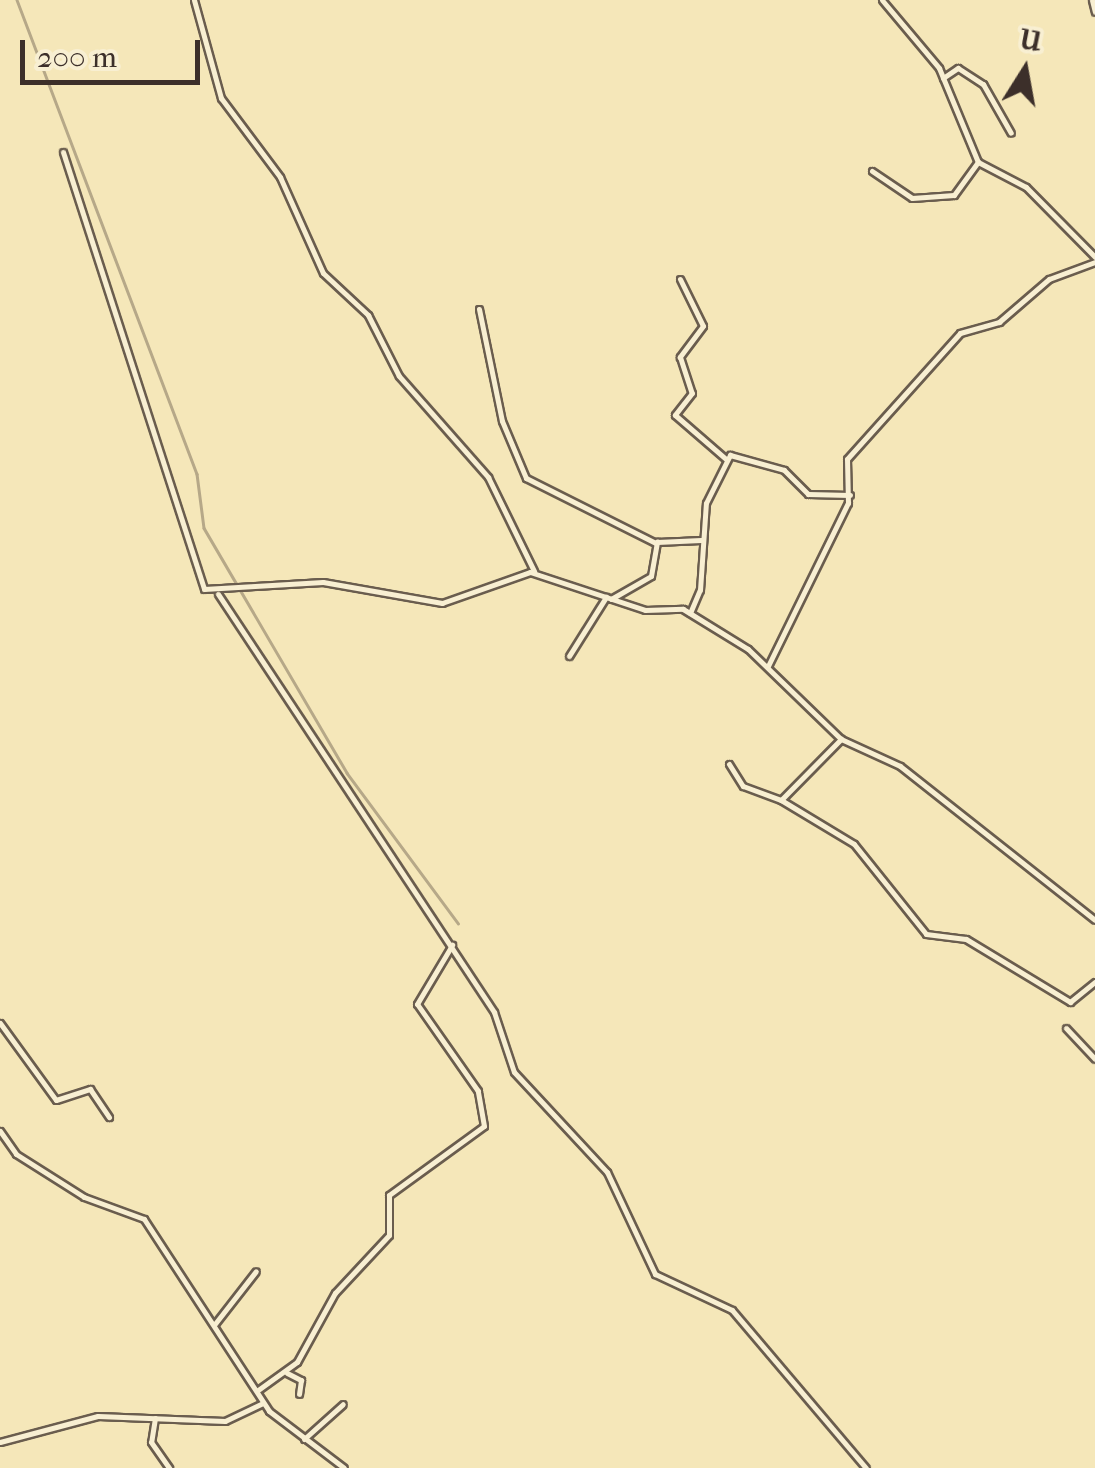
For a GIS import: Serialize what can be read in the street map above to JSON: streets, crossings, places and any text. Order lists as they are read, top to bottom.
{
  "scale_bar": "200 m",
  "north": "top"
}
